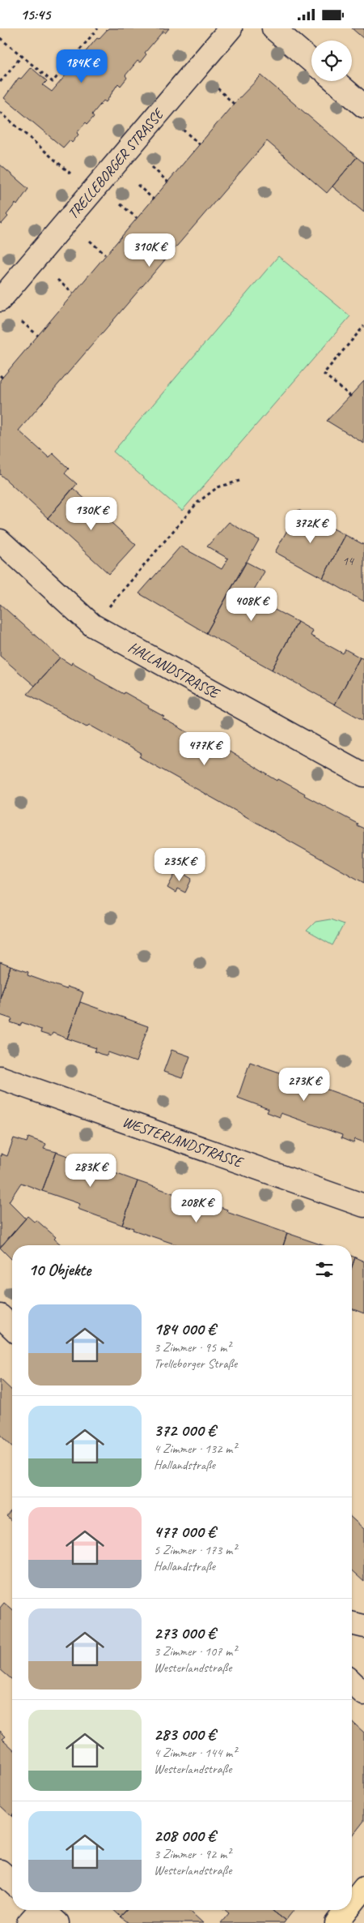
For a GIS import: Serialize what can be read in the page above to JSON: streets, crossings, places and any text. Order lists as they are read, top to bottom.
{
  "streets": {
    "street": ["TRELLEBORGER STRASSE", "HALLANDSTRASSE", "WESTERLANDSTRASSE"]
  },
  "house_numbers": ["14"],
  "page": {
    "status": "15:45",
    "price": [
      "184K €",
      "310K €",
      "130K €",
      "372K €",
      "408K €",
      "477K €",
      "235K €",
      "273K €",
      "283K €",
      "208K €"
    ],
    "heading": "10 Objekte",
    "list": [
      {
        "name": "184 000 €",
        "note": "3 Zimmer · 95 m² · Trelleborger Straße"
      },
      {
        "name": "372 000 €",
        "note": "4 Zimmer · 132 m² · Hallandstraße"
      },
      {
        "name": "477 000 €",
        "note": "5 Zimmer · 173 m² · Hallandstraße"
      },
      {
        "name": "273 000 €",
        "note": "3 Zimmer · 107 m² · Westerlandstraße"
      },
      {
        "name": "283 000 €",
        "note": "4 Zimmer · 144 m² · Westerlandstraße"
      },
      {
        "name": "208 000 €",
        "note": "3 Zimmer · 92 m² · Westerlandstraße"
      }
    ]
  }
}
